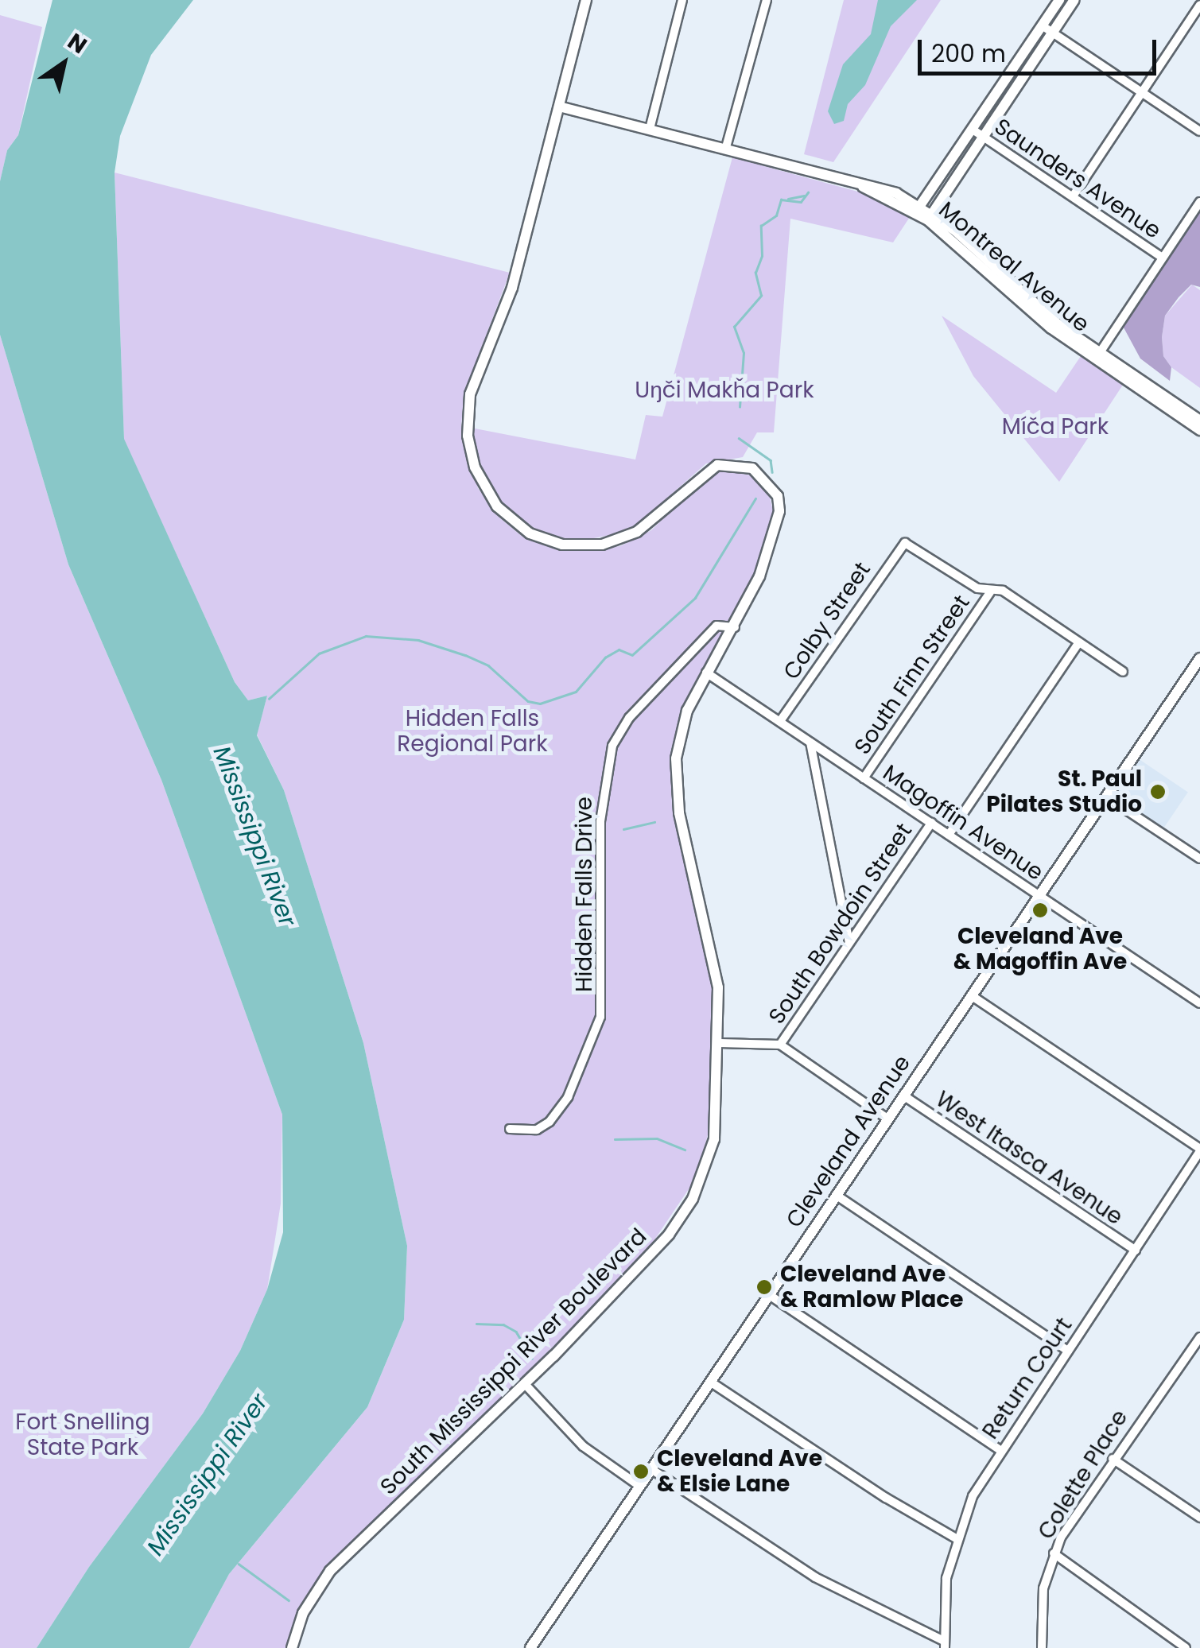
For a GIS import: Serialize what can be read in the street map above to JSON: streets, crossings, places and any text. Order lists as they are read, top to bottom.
{
  "streets": {
    "street": [
      "Saunders Avenue",
      "Montreal Avenue",
      "Colby Street",
      "South Finn Street",
      "Magoffin Avenue",
      "Hidden Falls Drive",
      "South Bowdoin Street",
      "Cleveland Avenue",
      "West Itasca Avenue",
      "South Mississippi River Boulevard",
      "Return Court",
      "Colette Place"
    ]
  },
  "crossings": [
    ["Montreal Avenue", "South Mississippi River Boulevard"],
    ["Colby Street", "South Finn Street"],
    ["Colby Street", "Magoffin Avenue"],
    ["South Finn Street", "Magoffin Avenue"],
    ["Magoffin Avenue", "South Bowdoin Street"],
    ["Magoffin Avenue", "Cleveland Avenue"],
    ["Magoffin Avenue", "South Mississippi River Boulevard"],
    ["Hidden Falls Drive", "South Mississippi River Boulevard"],
    ["Cleveland Avenue", "West Itasca Avenue"],
    ["West Itasca Avenue", "Return Court"]
  ],
  "water": ["Mississippi River"],
  "parks": [
    "Uŋči Makȟa Park",
    "Míča Park",
    "Hidden Falls Regional Park",
    "Fort Snelling State Park"
  ],
  "places": [
    "St. Paul Pilates Studio",
    "Cleveland Ave & Magoffin Ave",
    "Cleveland Ave & Ramlow Place",
    "Cleveland Ave & Elsie Lane"
  ],
  "scale_bar": "200 m",
  "north": "top right"
}
